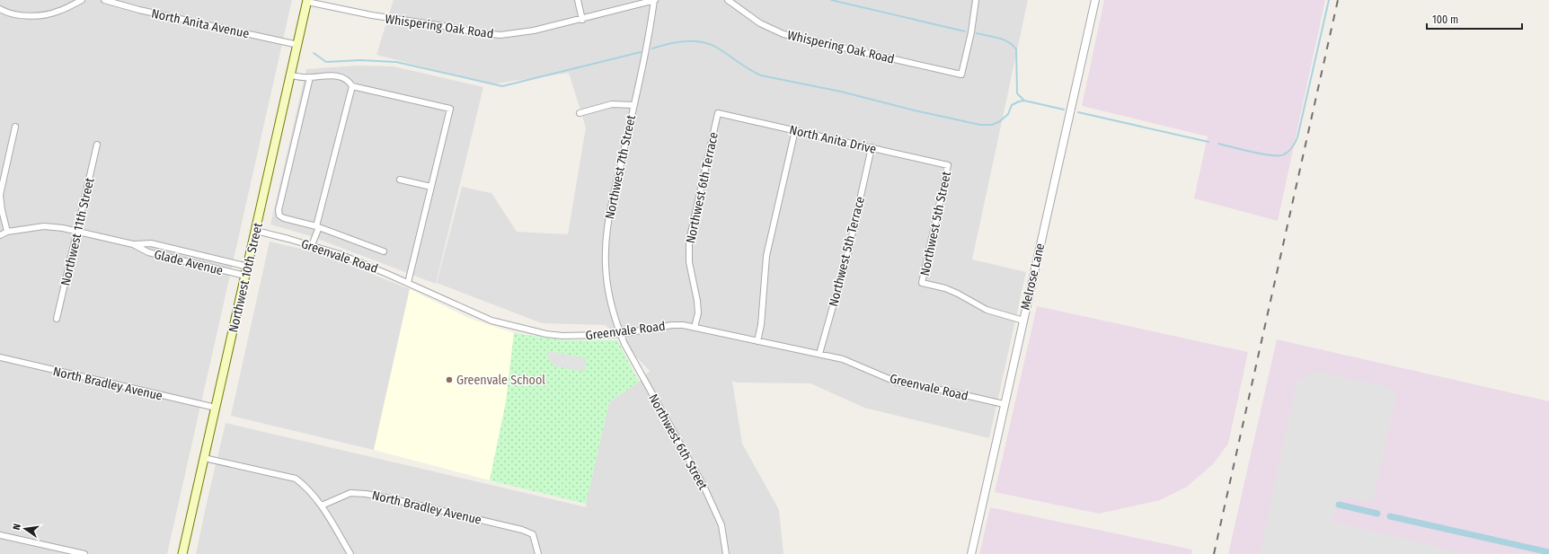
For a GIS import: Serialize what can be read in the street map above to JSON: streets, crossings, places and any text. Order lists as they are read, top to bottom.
{
  "streets": {
    "main road": ["Northwest 10th Street"],
    "street": [
      "North Anita Avenue",
      "Whispering Oak Road",
      "North Anita Drive",
      "Northwest 7th Street",
      "Northwest 6th Terrace",
      "Northwest 5th Street",
      "Northwest 11th Street",
      "Northwest 5th Terrace",
      "Greenvale Road",
      "Glade Avenue",
      "Melrose Lane",
      "North Bradley Avenue",
      "Northwest 6th Street"
    ]
  },
  "crossings": [
    ["North Anita Avenue", "Northwest 10th Street"],
    ["Whispering Oak Road", "Northwest 7th Street"],
    ["Whispering Oak Road", "Northwest 10th Street"],
    ["North Anita Drive", "Northwest 6th Terrace"],
    ["North Anita Drive", "Northwest 5th Street"],
    ["North Anita Drive", "Northwest 5th Terrace"],
    ["Northwest 7th Street", "Greenvale Road"],
    ["Northwest 7th Street", "Northwest 6th Street"],
    ["Northwest 6th Terrace", "Greenvale Road"],
    ["Northwest 5th Street", "Melrose Lane"],
    ["Northwest 11th Street", "Glade Avenue"],
    ["Northwest 5th Terrace", "Greenvale Road"],
    ["Greenvale Road", "Melrose Lane"],
    ["Greenvale Road", "Northwest 10th Street"],
    ["Greenvale Road", "Northwest 6th Street"],
    ["Glade Avenue", "Northwest 10th Street"],
    ["Northwest 10th Street", "North Bradley Avenue"]
  ],
  "places": ["Greenvale School"],
  "scale_bar": "100 m",
  "north": "left"
}
